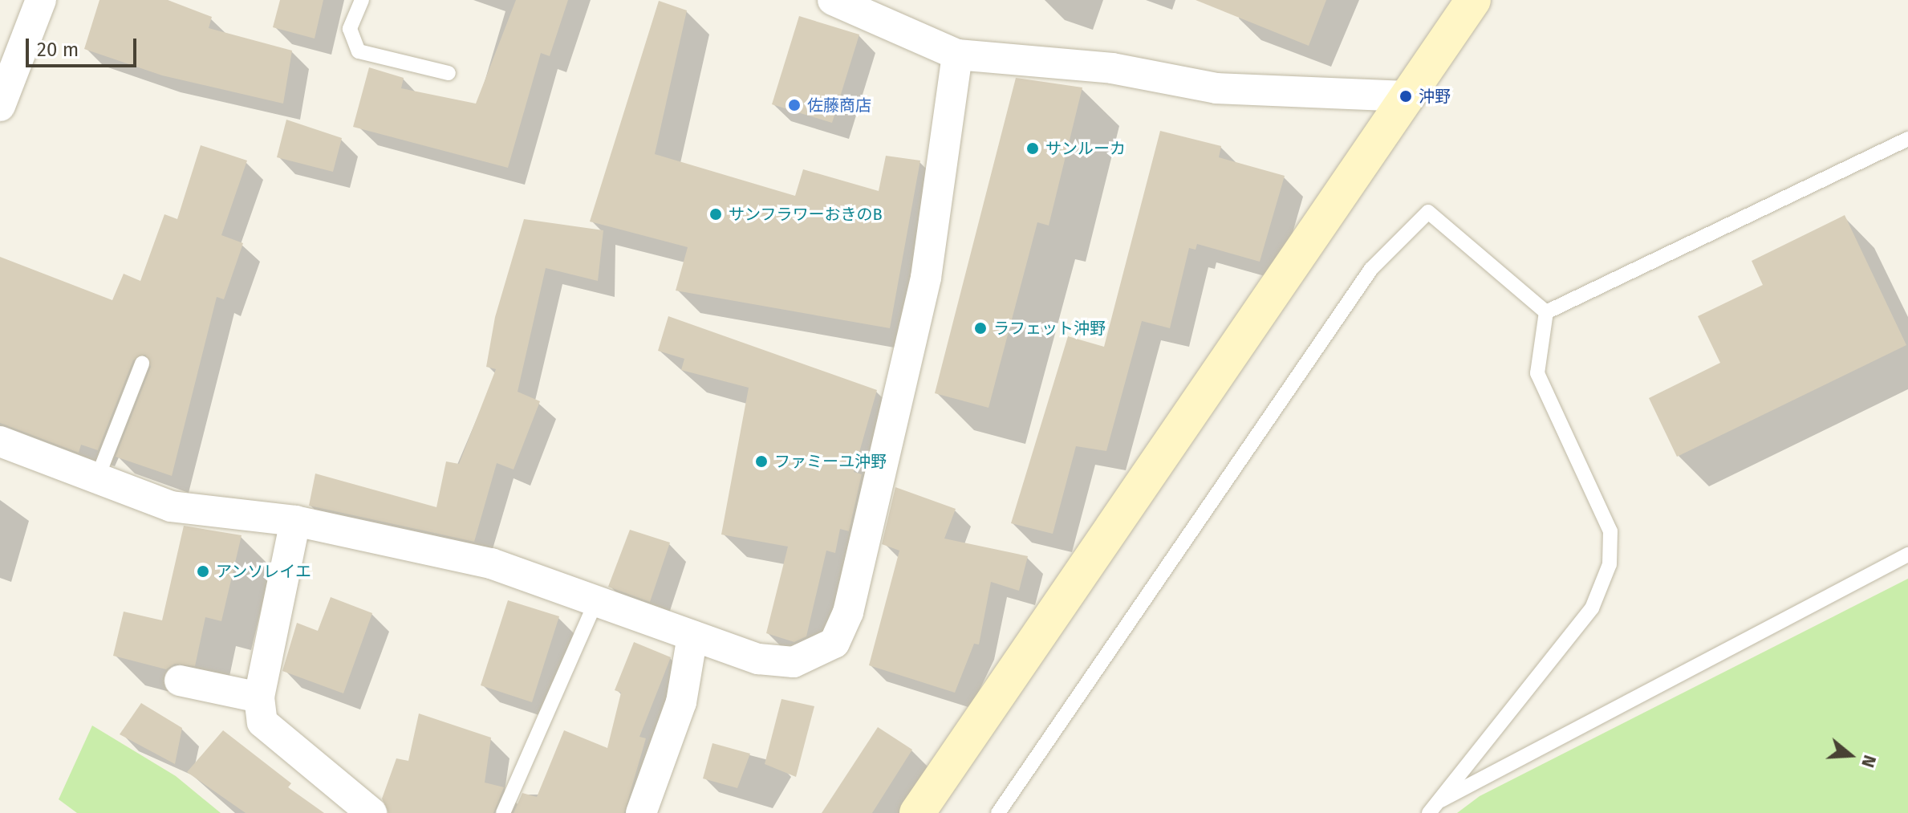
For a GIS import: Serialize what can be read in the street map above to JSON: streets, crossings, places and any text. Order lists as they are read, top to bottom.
{
  "places": [
    "沖野",
    "佐藤商店",
    "サンルーカ",
    "サンフラワーおきのB",
    "ラフェット沖野",
    "ファミーユ沖野",
    "アンソレイエ"
  ],
  "scale_bar": "20 m",
  "north": "right"
}
